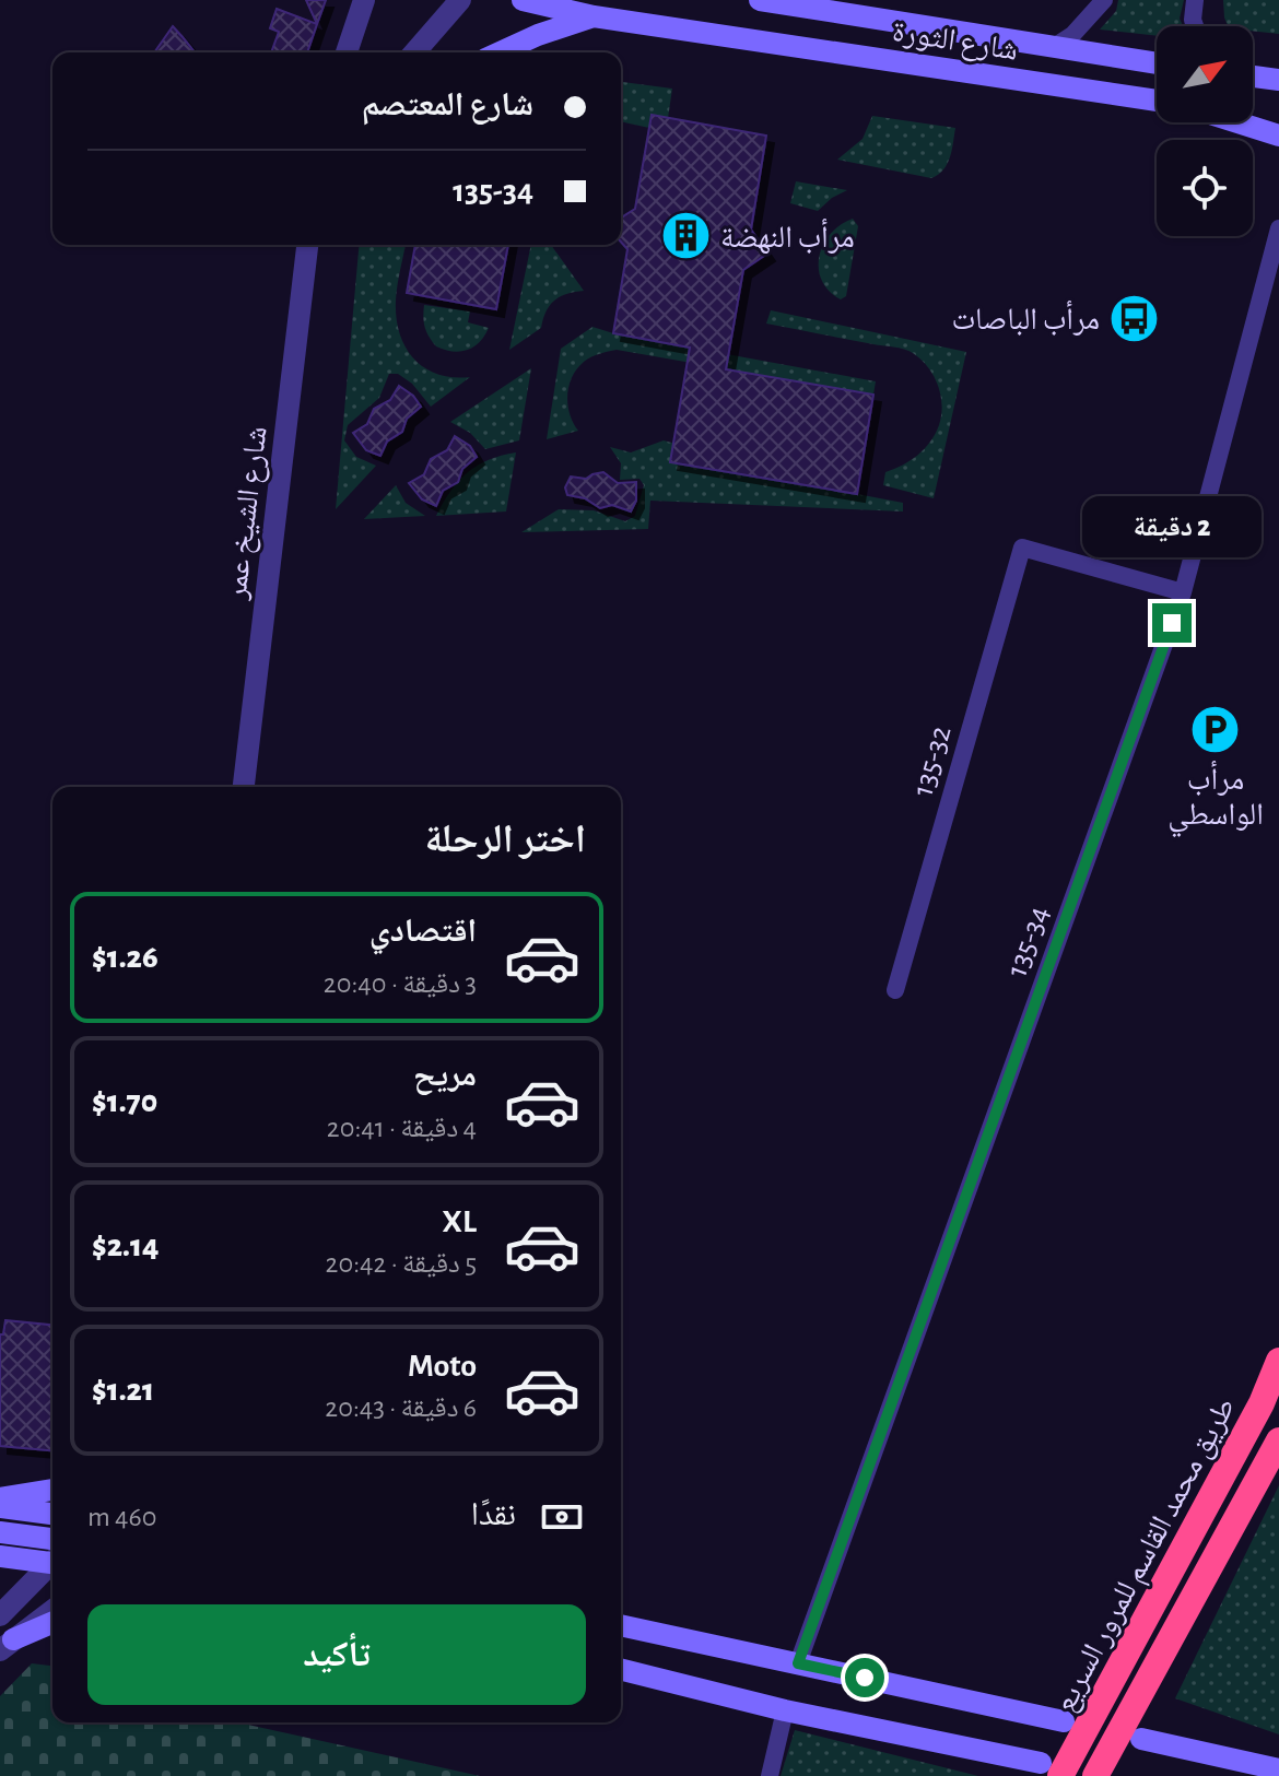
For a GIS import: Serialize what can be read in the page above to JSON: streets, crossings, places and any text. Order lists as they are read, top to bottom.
{
  "streets": {
    "highway": ["طريق محمد القاسم للمرور السريع"],
    "main road": ["شارع الثورة"],
    "street": ["شارع الشيخ عمر", "135-32", "135-34"]
  },
  "crossings": [
    ["135-32", "135-34"]
  ],
  "places": {
    "building": ["مرأب النهضة"],
    "bus stop": ["مرأب الباصات"],
    "parking": ["مرأب الواسطي"]
  },
  "north": "top right",
  "page": {
    "banner": ["شارع المعتصم", "135-34"],
    "bubble": "2 دقيقة",
    "heading": "اختر الرحلة",
    "list": [
      {
        "name": "اقتصادي",
        "note": "3 دقيقة · 20:40",
        "value": "$1.26"
      },
      {
        "name": "مريح",
        "note": "4 دقيقة · 20:41",
        "value": "$1.70"
      },
      {
        "name": "XL",
        "note": "5 دقيقة · 20:42",
        "value": "$2.14"
      },
      {
        "name": "Moto",
        "note": "6 دقيقة · 20:43",
        "value": "$1.21"
      }
    ],
    "pay": ["نقدًا", "460 m"],
    "buttons": "تأكيد"
  }
}
